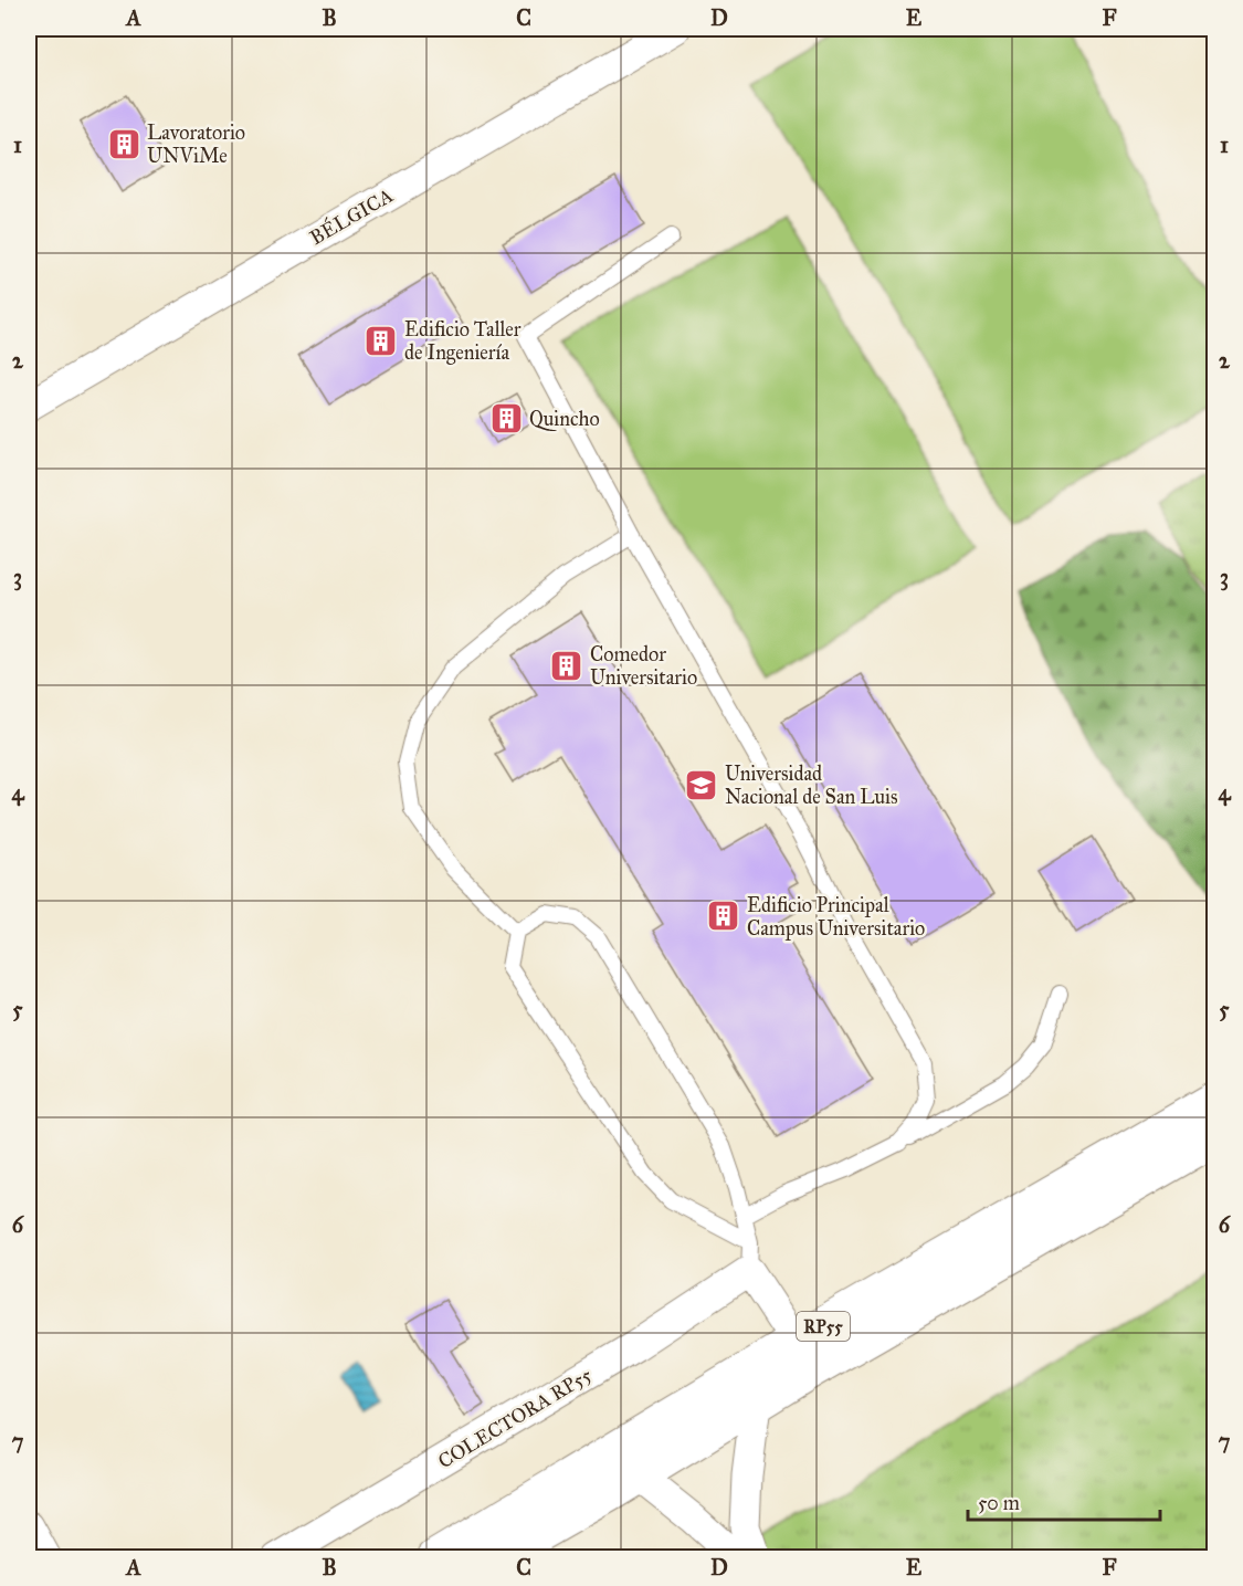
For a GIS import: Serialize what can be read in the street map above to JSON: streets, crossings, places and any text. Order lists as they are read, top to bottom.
{
  "streets": {
    "main road": ["RP55"],
    "street": ["BÉLGICA", "COLECTORA RP55"]
  },
  "places": {
    "building": [
      "Lavoratorio UNViMe",
      "Edificio Taller de Ingeniería",
      "Quincho",
      "Comedor Universitario",
      "Edificio Principal Campus Universitario"
    ],
    "school or university": ["Universidad Nacional de San Luis"]
  },
  "scale_bar": "50 m",
  "grid": {
    "columns": [
      "A",
      "B",
      "C",
      "D",
      "E",
      "F"
    ],
    "rows": [
      "1",
      "2",
      "3",
      "4",
      "5",
      "6",
      "7"
    ]
  }
}
